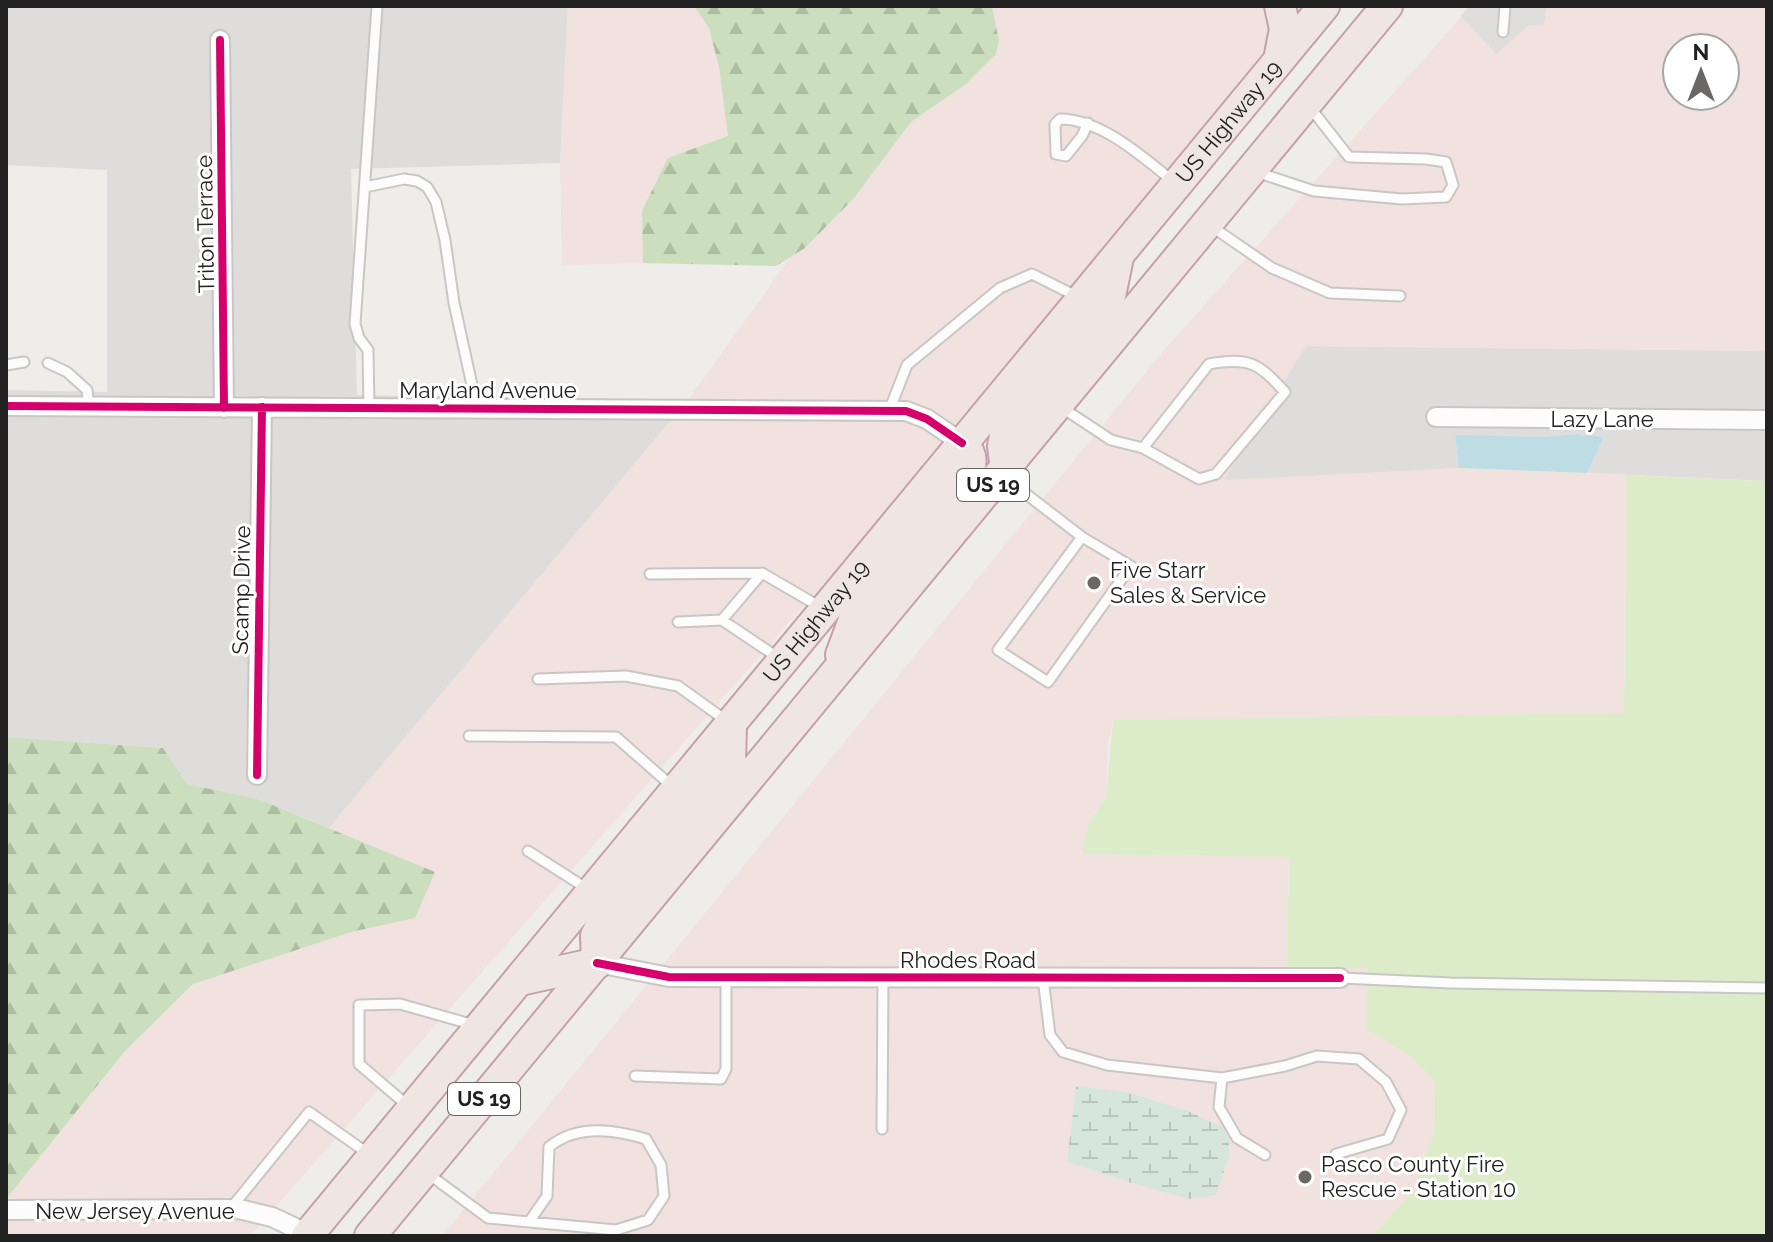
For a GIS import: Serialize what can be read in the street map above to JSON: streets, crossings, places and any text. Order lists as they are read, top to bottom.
{
  "streets": {
    "highway": ["US Highway 19", "US 19"],
    "street": [
      "Triton Terrace",
      "Maryland Avenue",
      "Lazy Lane",
      "Scamp Drive",
      "Rhodes Road",
      "New Jersey Avenue"
    ]
  },
  "crossings": [
    ["US Highway 19", "Maryland Avenue"],
    ["US Highway 19", "New Jersey Avenue"],
    ["Triton Terrace", "Maryland Avenue"],
    ["Maryland Avenue", "Scamp Drive"],
    ["US 19", "Rhodes Road"]
  ],
  "places": ["Five Starr Sales & Service", "Pasco County Fire Rescue - Station 10"],
  "north": "top"
}
